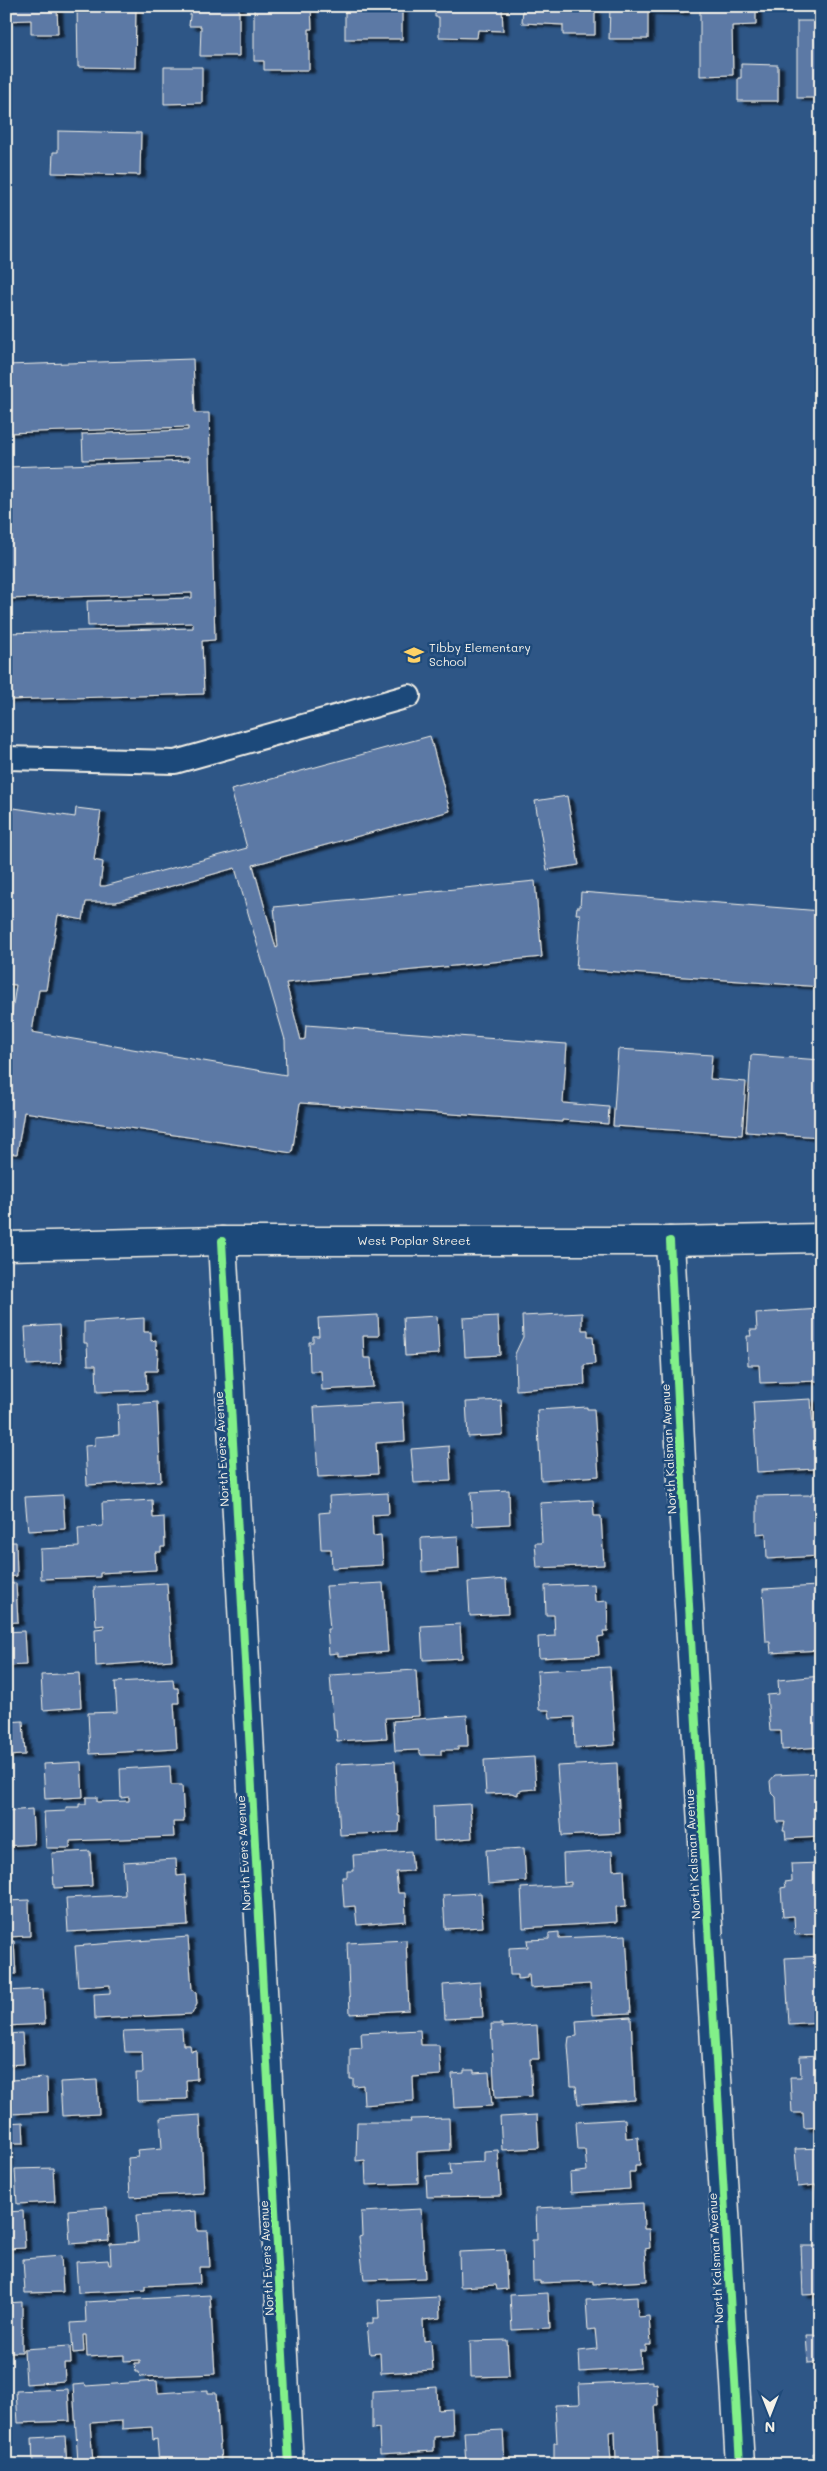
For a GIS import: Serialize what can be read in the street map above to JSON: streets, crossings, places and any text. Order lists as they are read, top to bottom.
{
  "streets": {
    "street": ["West Poplar Street", "North Evers Avenue", "North Kalsman Avenue"]
  },
  "crossings": [
    ["West Poplar Street", "North Evers Avenue"],
    ["West Poplar Street", "North Kalsman Avenue"]
  ],
  "places": {
    "school or university": ["Tibby Elementary School"]
  },
  "north": "bottom"
}
